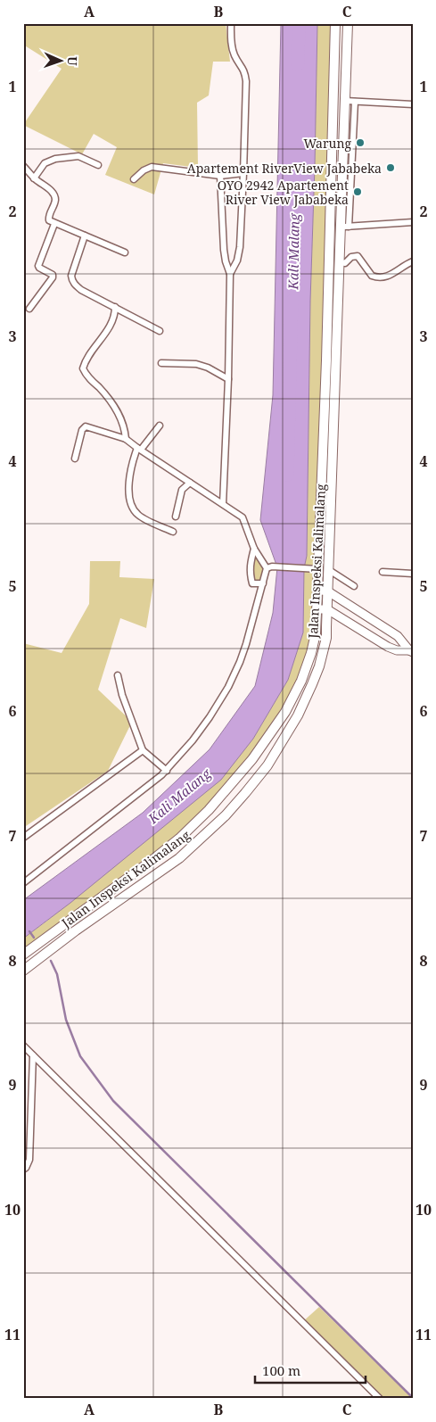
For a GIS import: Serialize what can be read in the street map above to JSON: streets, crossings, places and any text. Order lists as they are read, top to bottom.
{
  "streets": {
    "main road": ["Jalan Inspeksi Kalimalang"]
  },
  "water": ["Kali Malang"],
  "places": ["Warung", "Apartement RiverView Jababeka", "OYO 2942 Apartement River View Jababeka"],
  "scale_bar": "100 m",
  "north": "right",
  "grid": {
    "columns": ["A", "B", "C"],
    "rows": [
      "1",
      "2",
      "3",
      "4",
      "5",
      "6",
      "7",
      "8",
      "9",
      "10",
      "11"
    ]
  }
}
